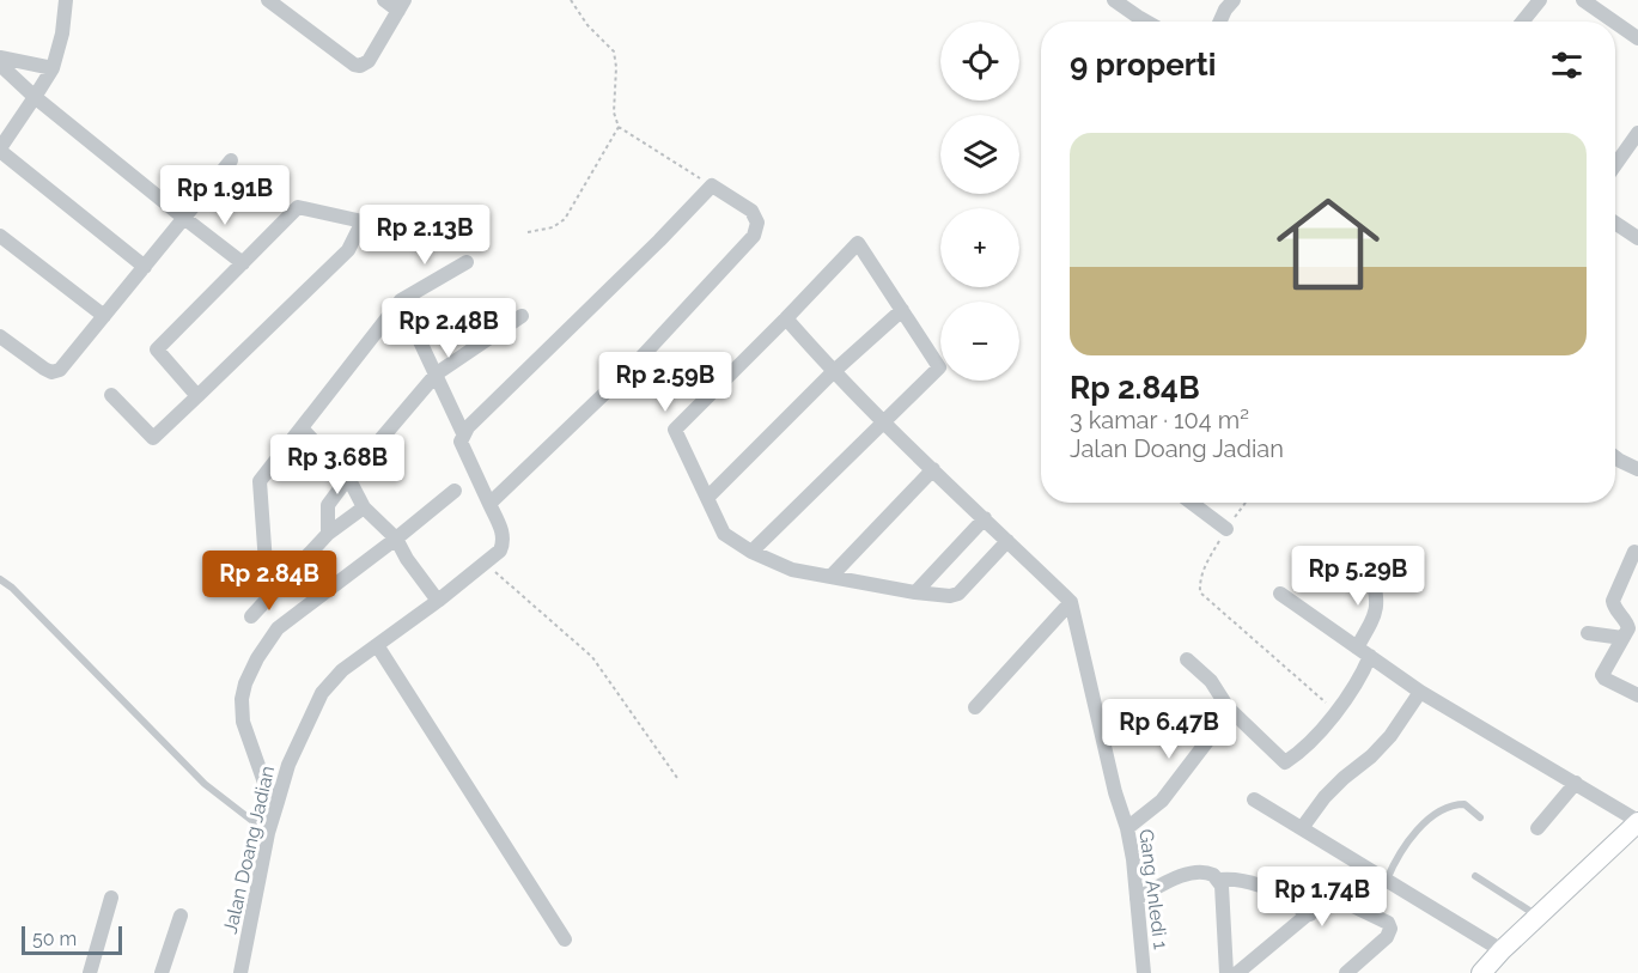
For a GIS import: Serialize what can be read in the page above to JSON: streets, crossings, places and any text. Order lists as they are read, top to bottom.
{
  "streets": {
    "street": ["Jalan Doang Jadian", "Gang Anledi 1"]
  },
  "scale_bar": "50 m",
  "page": {
    "map_buttons": ["+", "−"],
    "heading": "9 properti",
    "list": [
      {
        "name": "Rp 2.84B",
        "note": "3 kamar · 104 m² · Jalan Doang Jadian"
      }
    ],
    "price": [
      "Rp 1.91B",
      "Rp 2.13B",
      "Rp 2.48B",
      "Rp 2.59B",
      "Rp 3.68B",
      "Rp 5.29B",
      "Rp 2.84B",
      "Rp 6.47B",
      "Rp 1.74B"
    ],
    "scale": "50 m"
  }
}
